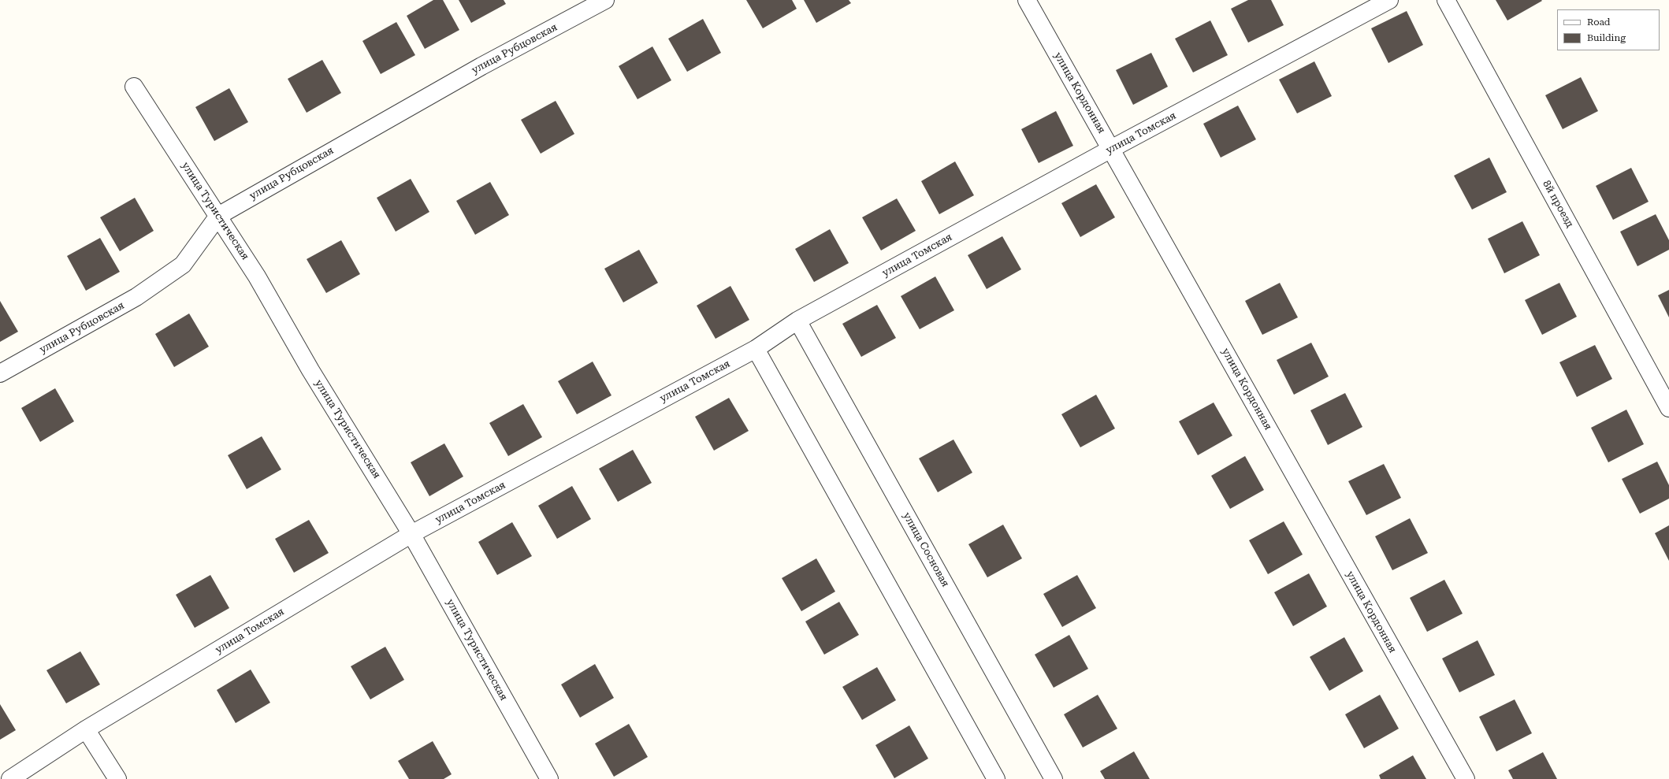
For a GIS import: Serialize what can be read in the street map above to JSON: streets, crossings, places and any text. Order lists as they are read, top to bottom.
{
  "streets": {
    "street": [
      "улица Рубцовская",
      "улица Кордонная",
      "улица Томская",
      "8й проезд",
      "улица Туристическая",
      "улица Сосновая"
    ]
  },
  "crossings": [
    ["улица Рубцовская", "улица Туристическая"],
    ["улица Кордонная", "улица Томская"],
    ["улица Томская", "улица Туристическая"],
    ["улица Томская", "улица Сосновая"]
  ],
  "legend": ["Road", "Building"]
}
